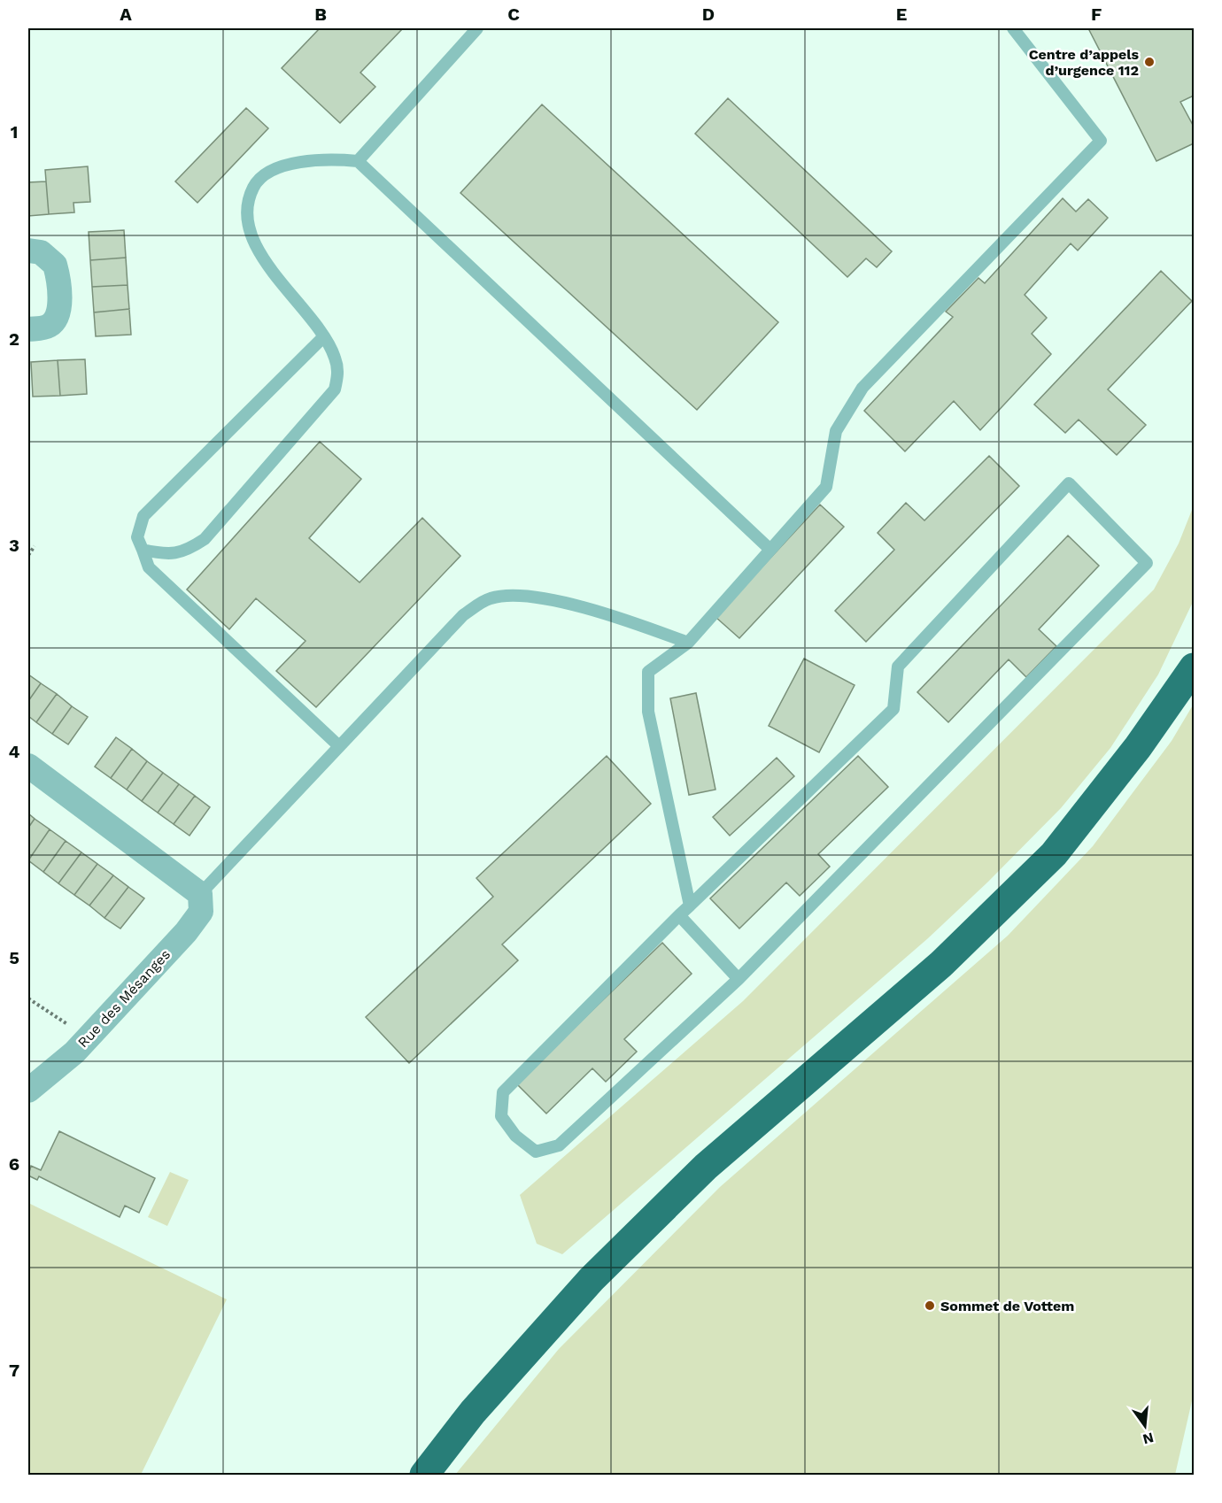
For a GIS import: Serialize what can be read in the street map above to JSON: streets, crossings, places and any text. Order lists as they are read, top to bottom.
{
  "streets": {
    "street": ["Rue des Mésanges"]
  },
  "places": ["Centre d’appels d’urgence 112", "Sommet de Vottem"],
  "north": "bottom",
  "grid": {
    "columns": [
      "A",
      "B",
      "C",
      "D",
      "E",
      "F"
    ],
    "rows": [
      "1",
      "2",
      "3",
      "4",
      "5",
      "6",
      "7"
    ]
  }
}
